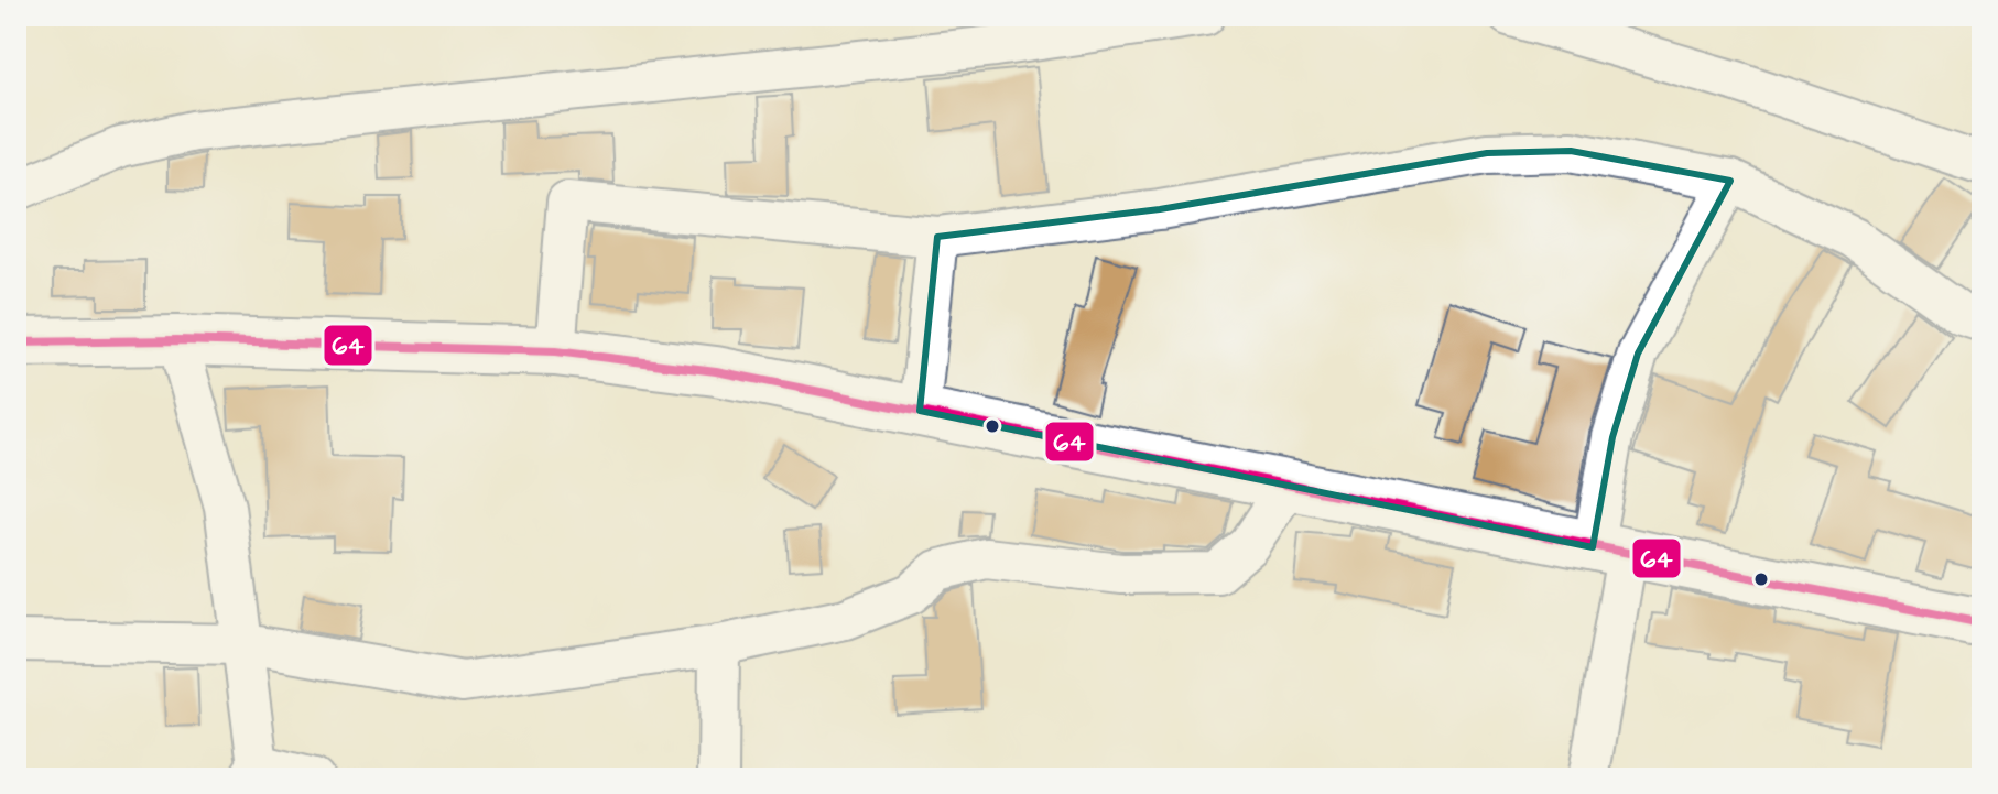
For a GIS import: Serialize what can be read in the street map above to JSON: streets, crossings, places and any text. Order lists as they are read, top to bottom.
{
  "lines": ["transit line 64"]
}
